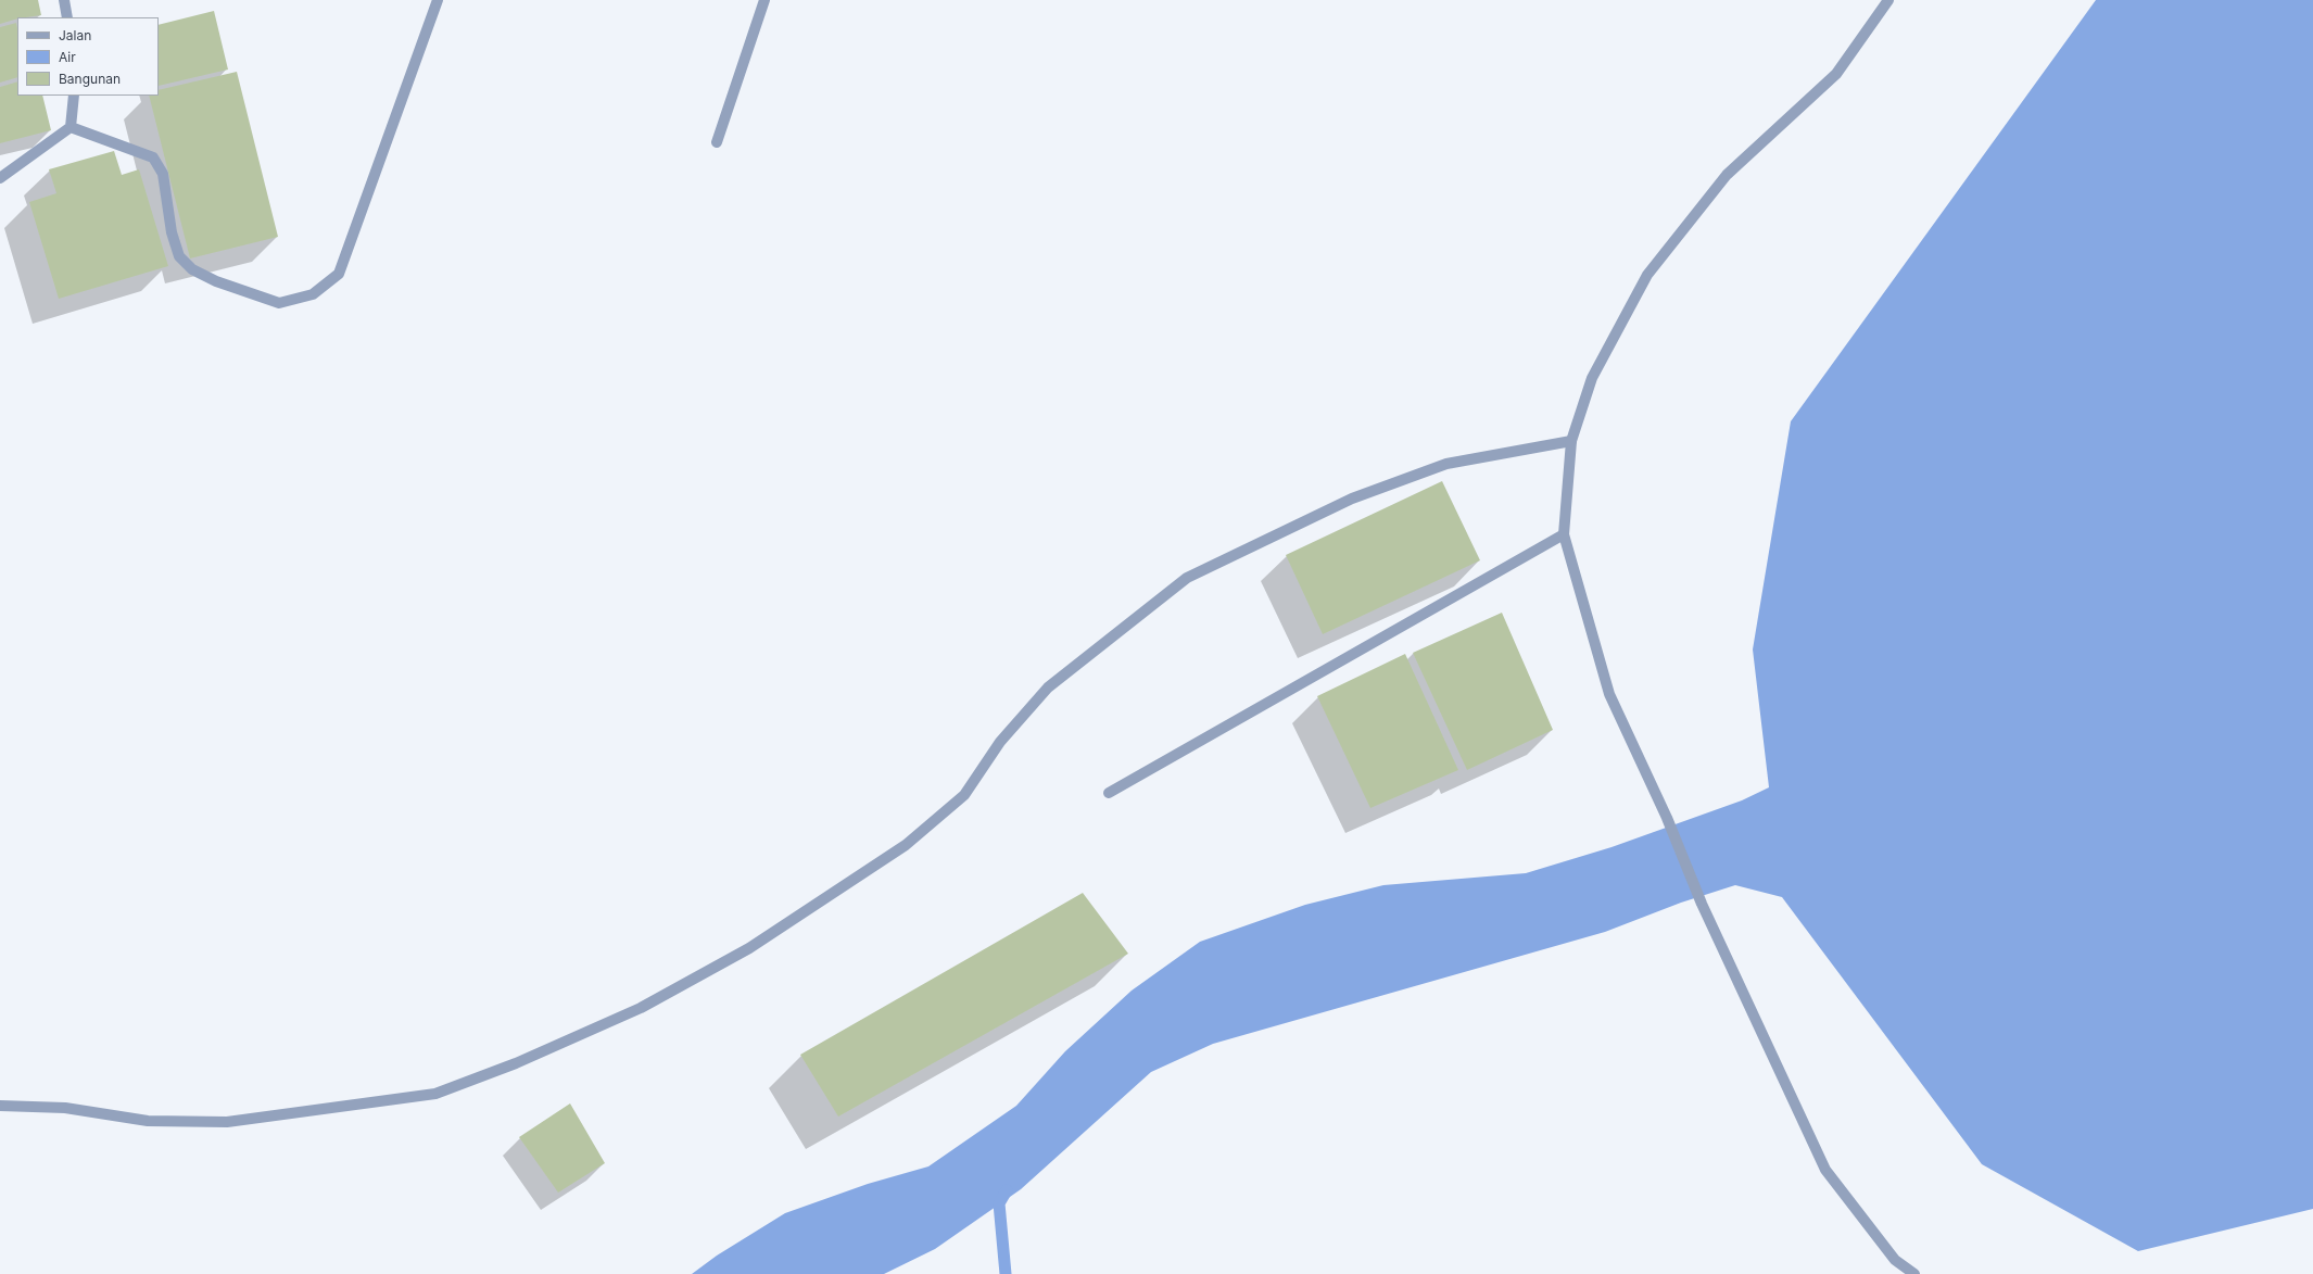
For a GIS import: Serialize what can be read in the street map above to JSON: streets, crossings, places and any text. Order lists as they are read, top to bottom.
{
  "legend": ["Jalan", "Air", "Bangunan"]
}
